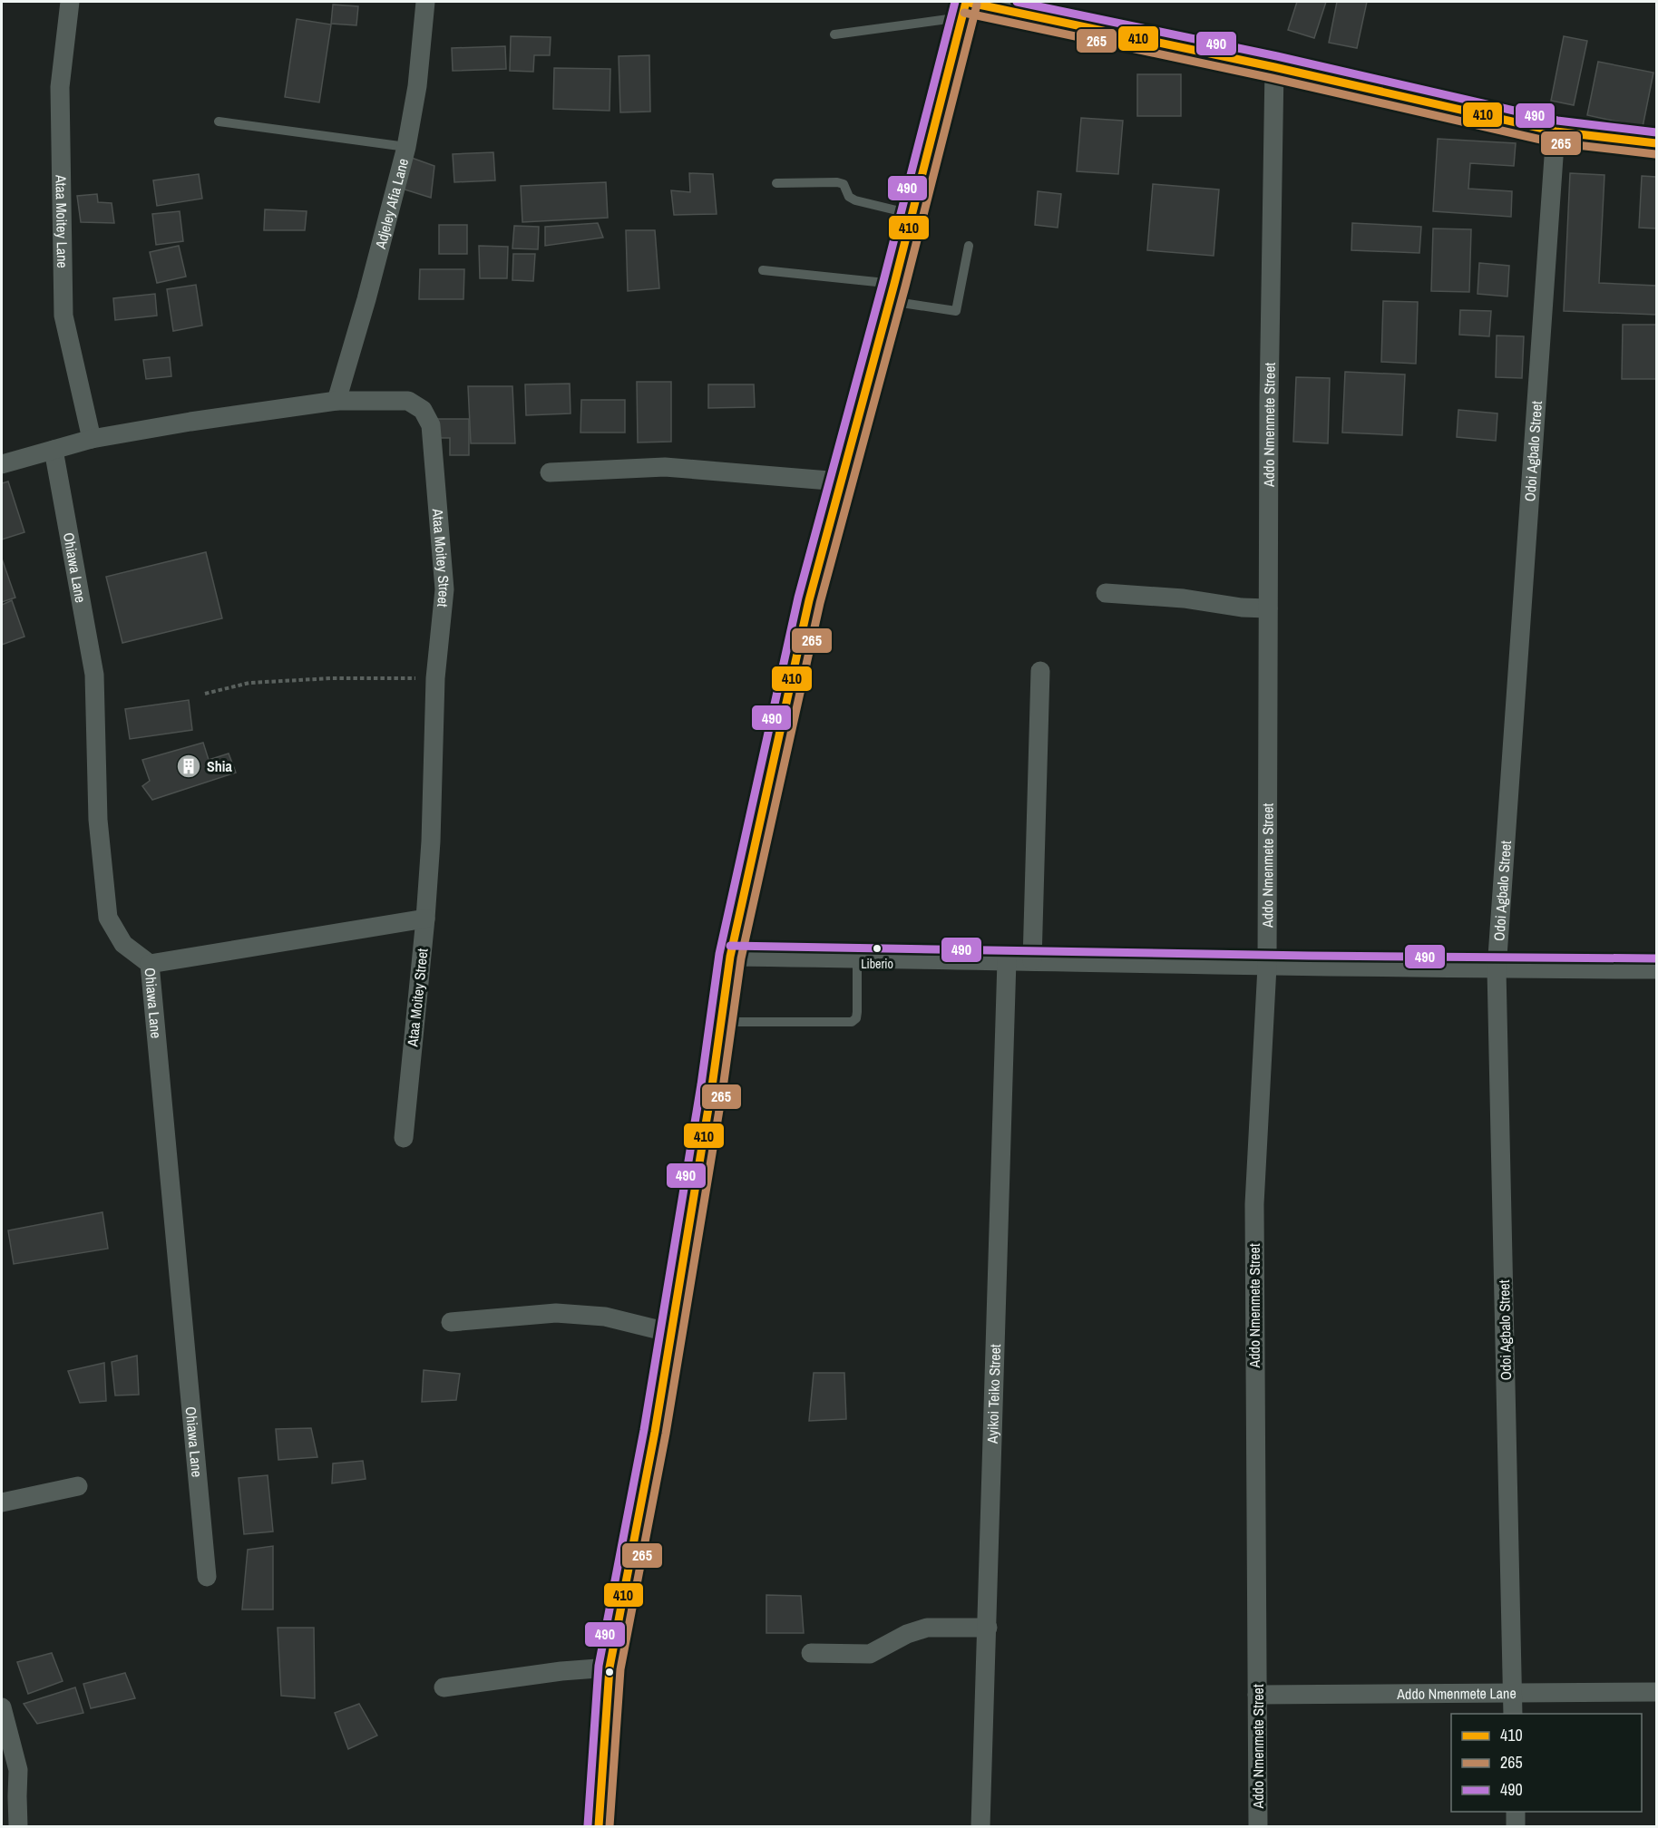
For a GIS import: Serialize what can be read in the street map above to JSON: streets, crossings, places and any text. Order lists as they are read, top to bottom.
{
  "streets": {
    "street": [
      "Adjeley Afia Lane",
      "Ataa Moitey Lane",
      "Addo Nmenmete Street",
      "Odoi Agbalo Street",
      "Ataa Moitey Street",
      "Ohiawa Lane",
      "Ayikoi Teiko Street",
      "Addo Nmenmete Lane"
    ]
  },
  "crossings": [
    ["Adjeley Afia Lane", "Ataa Moitey Street"],
    ["Ataa Moitey Lane", "Ataa Moitey Street"],
    ["Addo Nmenmete Street", "Addo Nmenmete Lane"],
    ["Odoi Agbalo Street", "Addo Nmenmete Lane"],
    ["Ataa Moitey Street", "Ohiawa Lane"]
  ],
  "places": {
    "building": ["Shia"],
    "other": ["Liberio"]
  },
  "lines": ["transit line 410", "transit line 490", "transit line 265"],
  "legend": ["410", "265", "490"]
}
